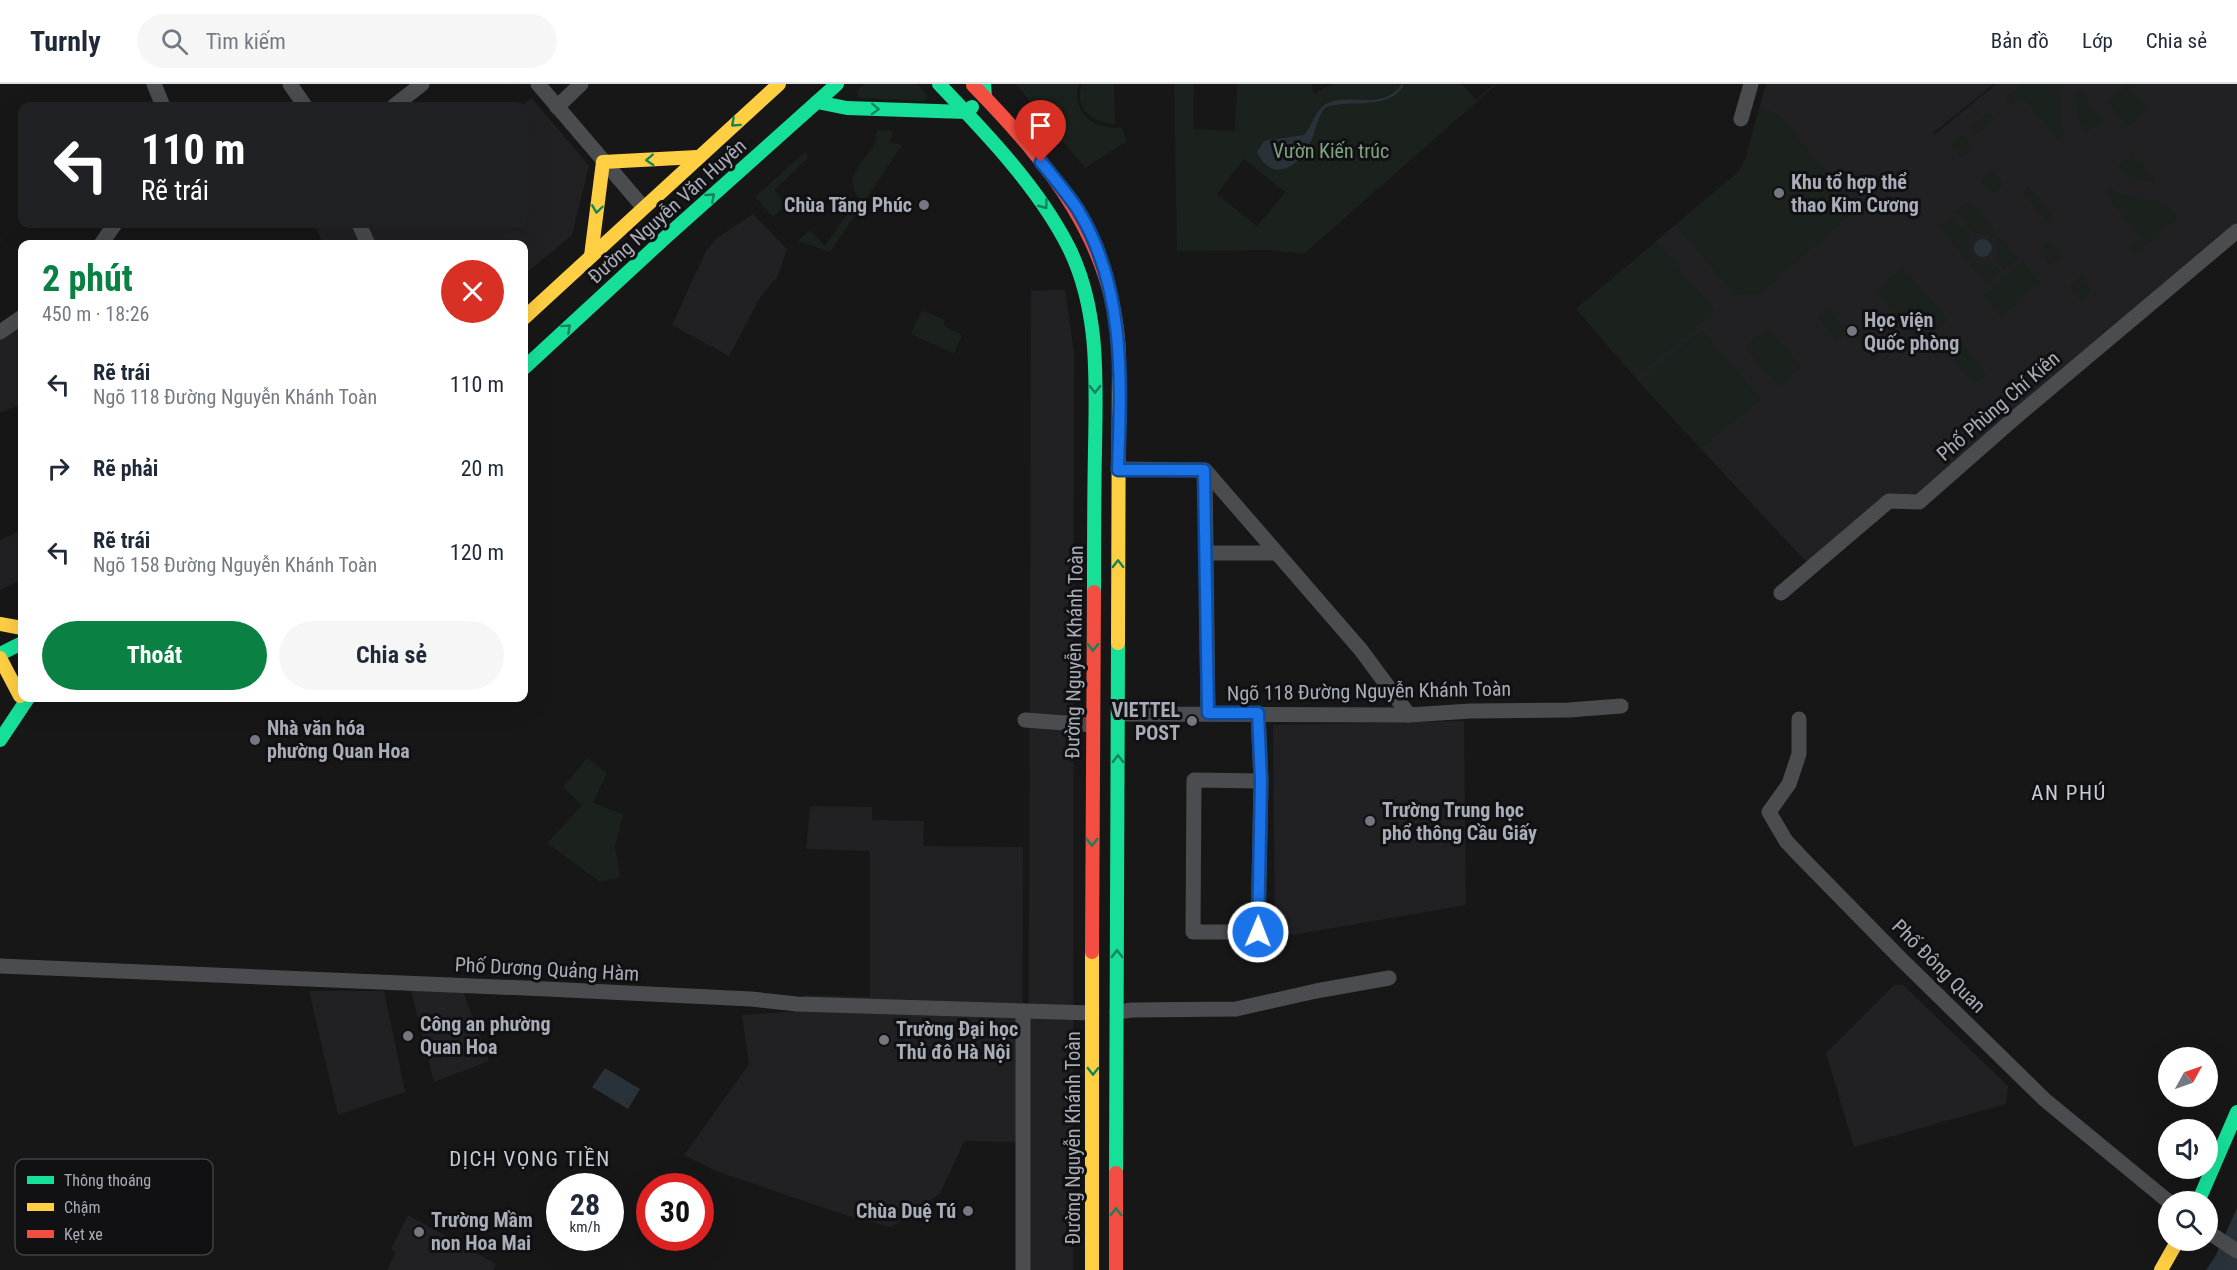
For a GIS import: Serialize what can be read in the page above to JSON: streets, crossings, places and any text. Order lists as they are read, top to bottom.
{
  "streets": {
    "main road": ["Đường Nguyễn Văn Huyên", "Đường Nguyễn Khánh Toàn"],
    "street": [
      "Phố Phùng Chí Kiên",
      "Ngõ 118 Đường Nguyễn Khánh Toàn",
      "Phố Đông Quan",
      "Phố Dương Quảng Hàm"
    ]
  },
  "crossings": [
    ["Đường Nguyễn Khánh Toàn", "Phố Dương Quảng Hàm"]
  ],
  "districts": ["AN PHÚ", "DỊCH VỌNG TIỀN"],
  "parks": ["Vườn Kiến trúc"],
  "places": [
    "Khu tổ hợp thể thao Kim Cương",
    "Chùa Tăng Phúc",
    "Học viện Quốc phòng",
    "VIETTEL POST",
    "Nhà văn hóa phường Quan Hoa",
    "Trường Trung học phổ thông Cầu Giấy",
    "Công an phường Quan Hoa",
    "Trường Đại học Thủ đô Hà Nội",
    "Chùa Duệ Tú",
    "Trường Mầm non Hoa Mai"
  ],
  "legend": ["Thông thoáng", "Chậm", "Kẹt xe"],
  "north": "top right",
  "page": {
    "header": "Turnly",
    "search": "Tìm kiếm",
    "nav": ["Bản đồ", "Lớp", "Chia sẻ"],
    "turn": ["110 m", "Rẽ trái"],
    "heading": ["2 phút", "450 m · 18:26"],
    "list": [
      {
        "name": "Rẽ trái",
        "note": "Ngõ 118 Đường Nguyễn Khánh Toàn",
        "value": "110 m"
      },
      {
        "name": "Rẽ phải",
        "value": "20 m"
      },
      {
        "name": "Rẽ trái",
        "note": "Ngõ 158 Đường Nguyễn Khánh Toàn",
        "value": "120 m"
      }
    ],
    "buttons": ["Thoát", "Chia sẻ"],
    "speed": "28 km/h",
    "limit": "30"
  }
}
